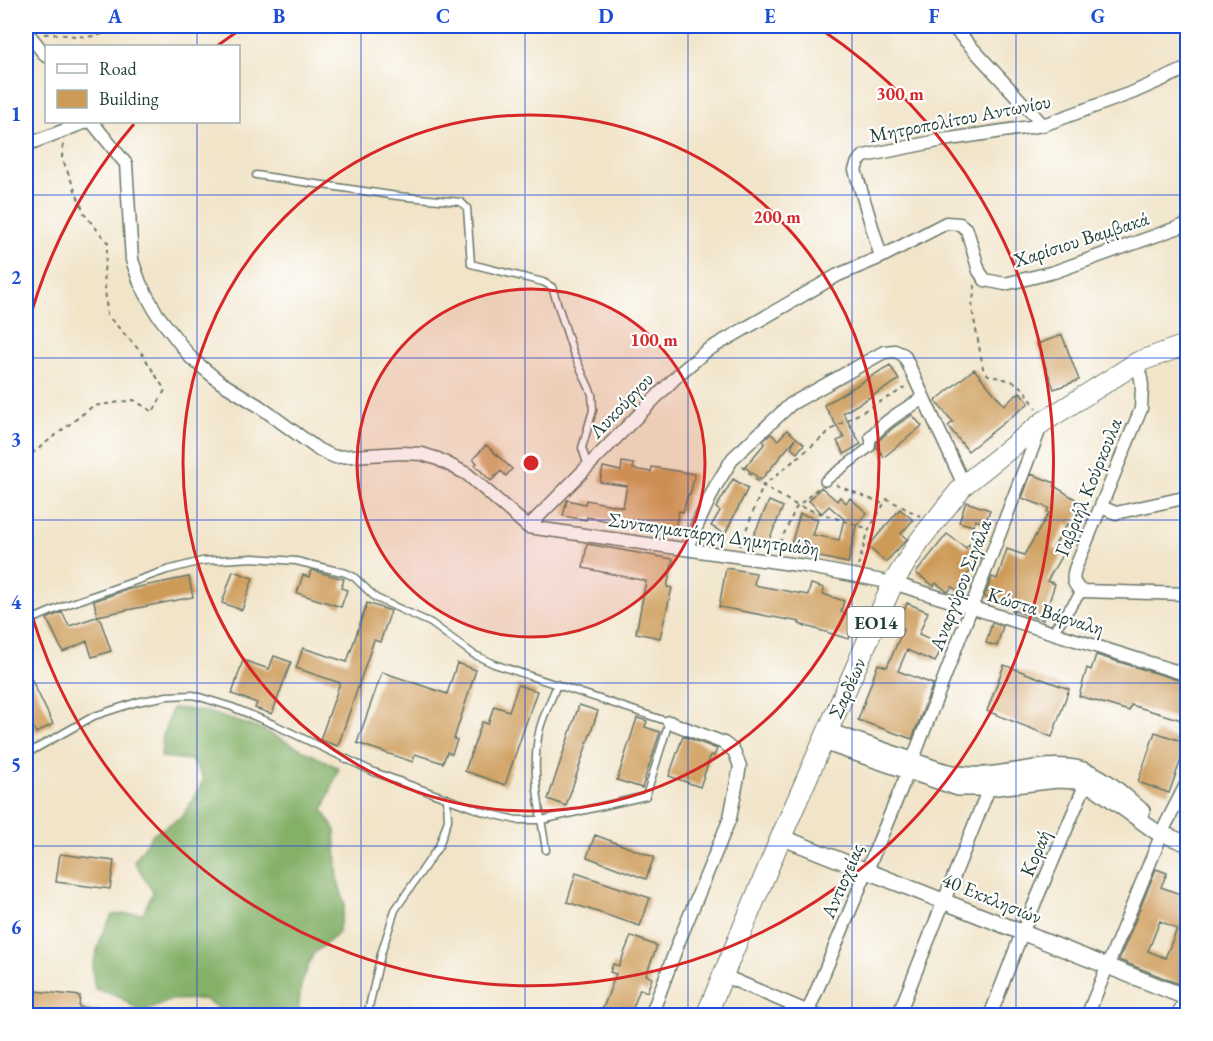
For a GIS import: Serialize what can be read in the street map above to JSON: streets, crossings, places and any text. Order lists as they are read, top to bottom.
{
  "streets": {
    "main road": ["ΕΟ14", "Σαρδέων"],
    "street": [
      "Μητροπολίτου Αντωνίου",
      "Χαρίσιου Βαμβακά",
      "Λυκούργου",
      "Γαβριήλ Κούρκουλα",
      "Συνταγματάρχη Δημητριάδη",
      "Αναργύρου Σιγάλα",
      "Κώστα Βάρναλη",
      "Κοραή",
      "Αντιοχείας",
      "40 Εκκλησιών"
    ]
  },
  "crossings": [
    ["Μητροπολίτου Αντωνίου", "Λυκούργου"],
    ["Χαρίσιου Βαμβακά", "Λυκούργου"],
    ["Λυκούργου", "Συνταγματάρχη Δημητριάδη"],
    ["Γαβριήλ Κούρκουλα", "Σαρδέων"],
    ["Συνταγματάρχη Δημητριάδη", "Κώστα Βάρναλη"],
    ["Συνταγματάρχη Δημητριάδη", "Σαρδέων"],
    ["Αναργύρου Σιγάλα", "Κώστα Βάρναλη"],
    ["Αναργύρου Σιγάλα", "Σαρδέων"],
    ["Αναργύρου Σιγάλα", "Αντιοχείας"],
    ["Κώστα Βάρναλη", "Σαρδέων"],
    ["Σαρδέων", "40 Εκκλησιών"],
    ["Κοραή", "40 Εκκλησιών"],
    ["Αντιοχείας", "40 Εκκλησιών"]
  ],
  "legend": ["Road", "Building"],
  "grid": {
    "columns": [
      "A",
      "B",
      "C",
      "D",
      "E",
      "F",
      "G"
    ],
    "rows": [
      "1",
      "2",
      "3",
      "4",
      "5",
      "6"
    ]
  },
  "rings": ["300 m", "200 m", "100 m"]
}
